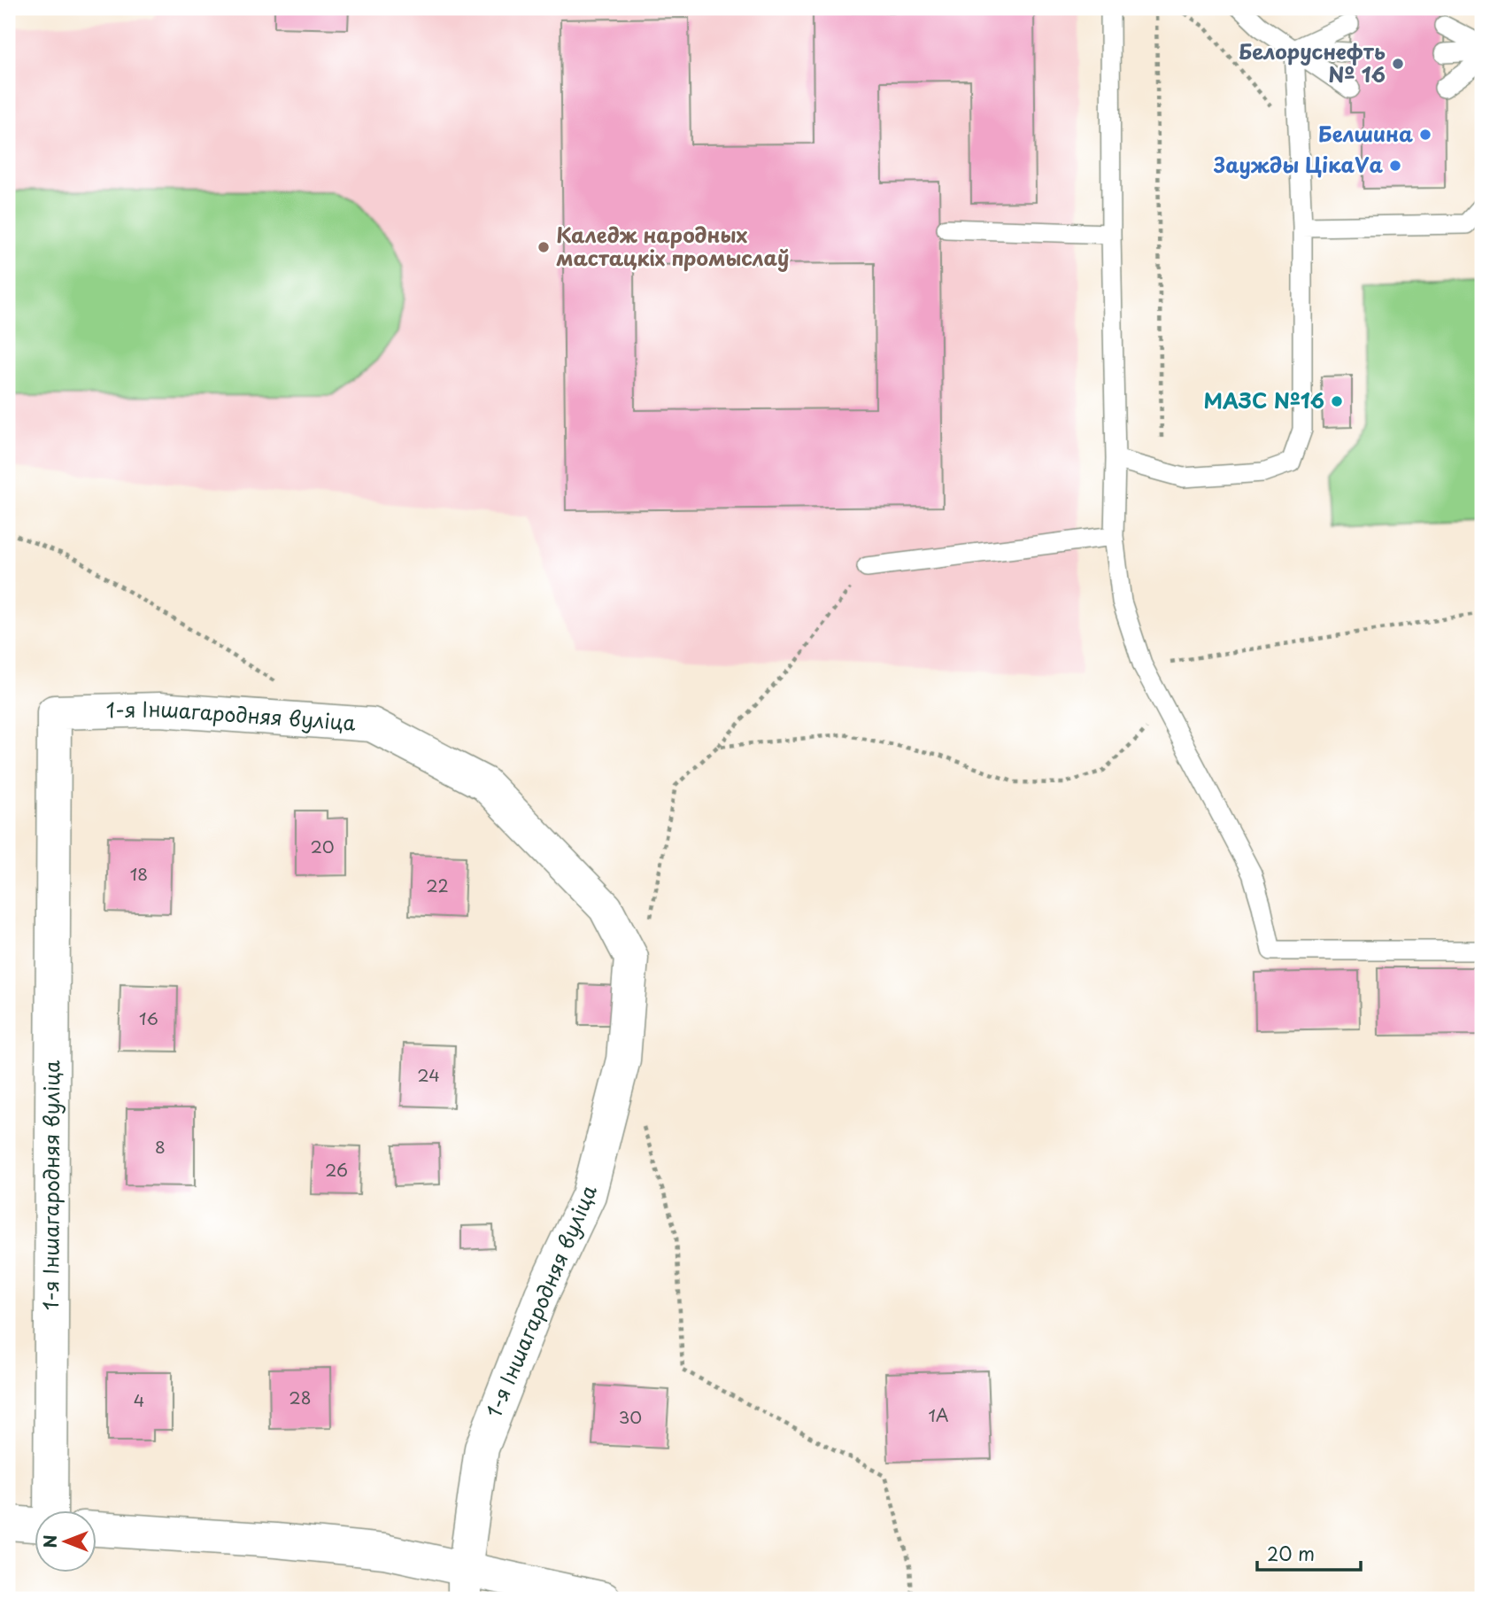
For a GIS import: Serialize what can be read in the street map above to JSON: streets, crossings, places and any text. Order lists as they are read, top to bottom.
{
  "streets": {
    "street": ["1-я Іншагародняя вуліца"]
  },
  "places": [
    "Белоруснефть № 16",
    "Белшина",
    "Заужды ЦікаVа",
    "Каледж народных мастацкіх промыслаў",
    "МАЗС №16"
  ],
  "house_numbers": [
    "20",
    "18",
    "22",
    "16",
    "24",
    "8",
    "26",
    "28",
    "4",
    "1А",
    "30"
  ],
  "scale_bar": "20 m",
  "north": "left"
}
